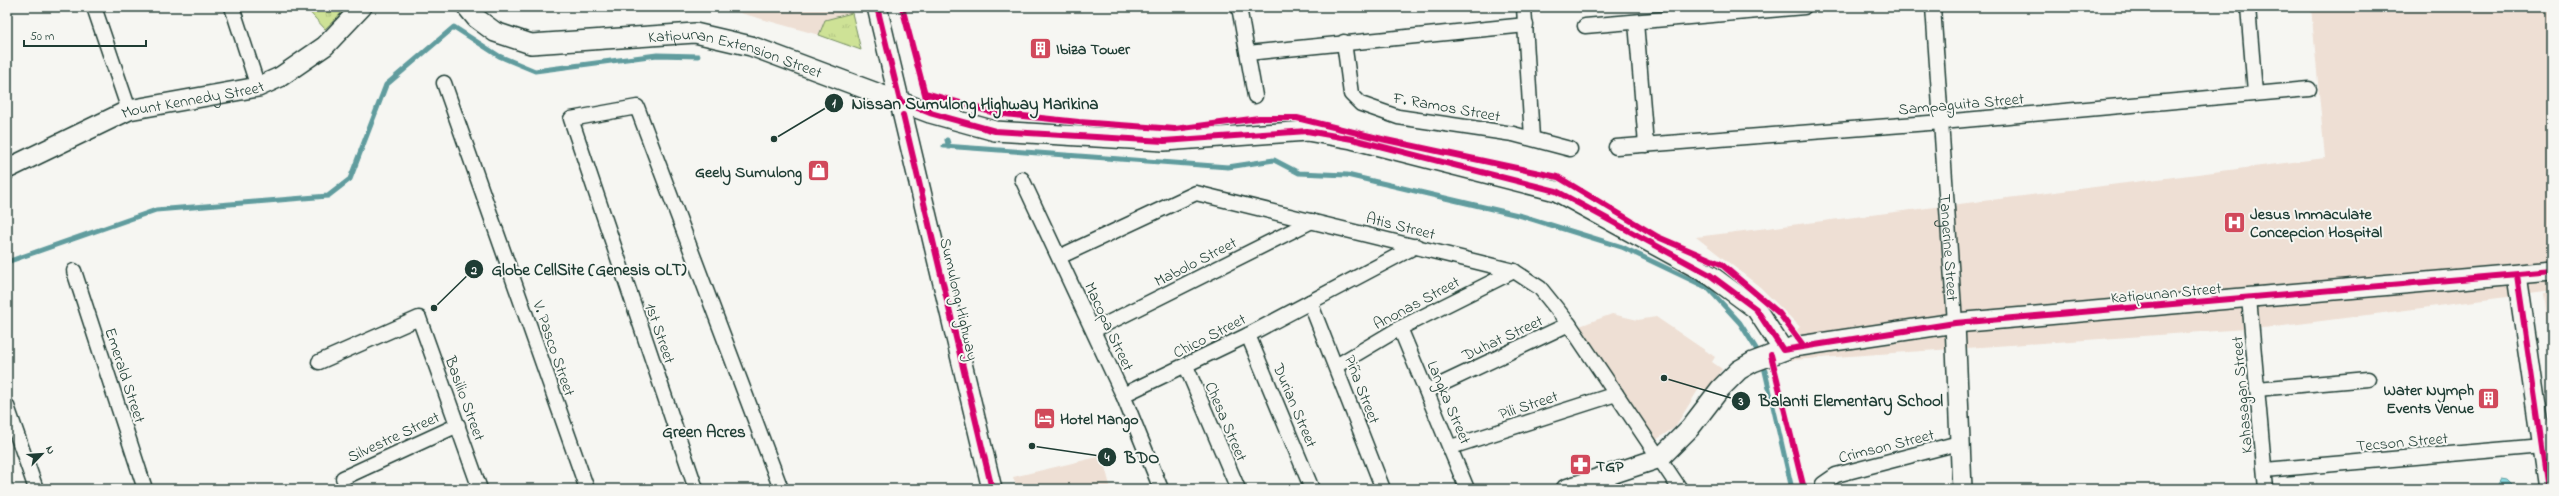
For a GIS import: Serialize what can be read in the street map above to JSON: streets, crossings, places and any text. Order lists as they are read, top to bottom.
{
  "streets": {
    "street": [
      "Katipunan Extension Street",
      "Mount Kennedy Street",
      "Sampaguita Street",
      "F. Ramos Street",
      "Atis Street",
      "Tangerine Street",
      "Mabolo Street",
      "Katipunan Street",
      "Sumulong Highway",
      "Anonas Street",
      "Macopa Street",
      "1st Street",
      "Chico Street",
      "Duhat Street",
      "V. Pasco Street",
      "Emerald Street",
      "Piña Street",
      "Kahasagan Street",
      "Basilio Street",
      "Langka Street",
      "Pili Street",
      "Durian Street",
      "Chesa Street",
      "Silvestre Street",
      "Tecson Street",
      "Crimson Street"
    ]
  },
  "crossings": [
    ["Katipunan Extension Street", "Katipunan Street"],
    ["Katipunan Extension Street", "Sumulong Highway"],
    ["Sampaguita Street", "Tangerine Street"],
    ["Atis Street", "Mabolo Street"],
    ["Atis Street", "Katipunan Street"],
    ["Atis Street", "Anonas Street"],
    ["Atis Street", "Macopa Street"],
    ["Atis Street", "Chico Street"],
    ["Atis Street", "Duhat Street"],
    ["Atis Street", "Pili Street"],
    ["Tangerine Street", "Katipunan Street"],
    ["Tangerine Street", "Crimson Street"],
    ["Mabolo Street", "Macopa Street"],
    ["Katipunan Street", "Kahasagan Street"],
    ["Anonas Street", "Piña Street"],
    ["Anonas Street", "Langka Street"],
    ["Macopa Street", "Chico Street"],
    ["Chico Street", "Piña Street"],
    ["Chico Street", "Durian Street"],
    ["Chico Street", "Chesa Street"],
    ["Duhat Street", "Langka Street"],
    ["Kahasagan Street", "Tecson Street"],
    ["Basilio Street", "Silvestre Street"],
    ["Langka Street", "Pili Street"]
  ],
  "districts": ["Green Acres"],
  "places": {
    "building": ["Ibiza Tower", "Water Nymph Events Venue"],
    "other": [
      "Nissan Sumulong Highway Marikina",
      "Globe CellSite (Genesis OLT)",
      "Balanti Elementary School",
      "BDO"
    ],
    "shop": ["Geely Sumulong"],
    "hospital": ["Jesus Immaculate Concepcion Hospital"],
    "hotel": ["Hotel Mango"],
    "pharmacy": ["TGP"]
  },
  "scale_bar": "50 m",
  "north": "top right"
}
